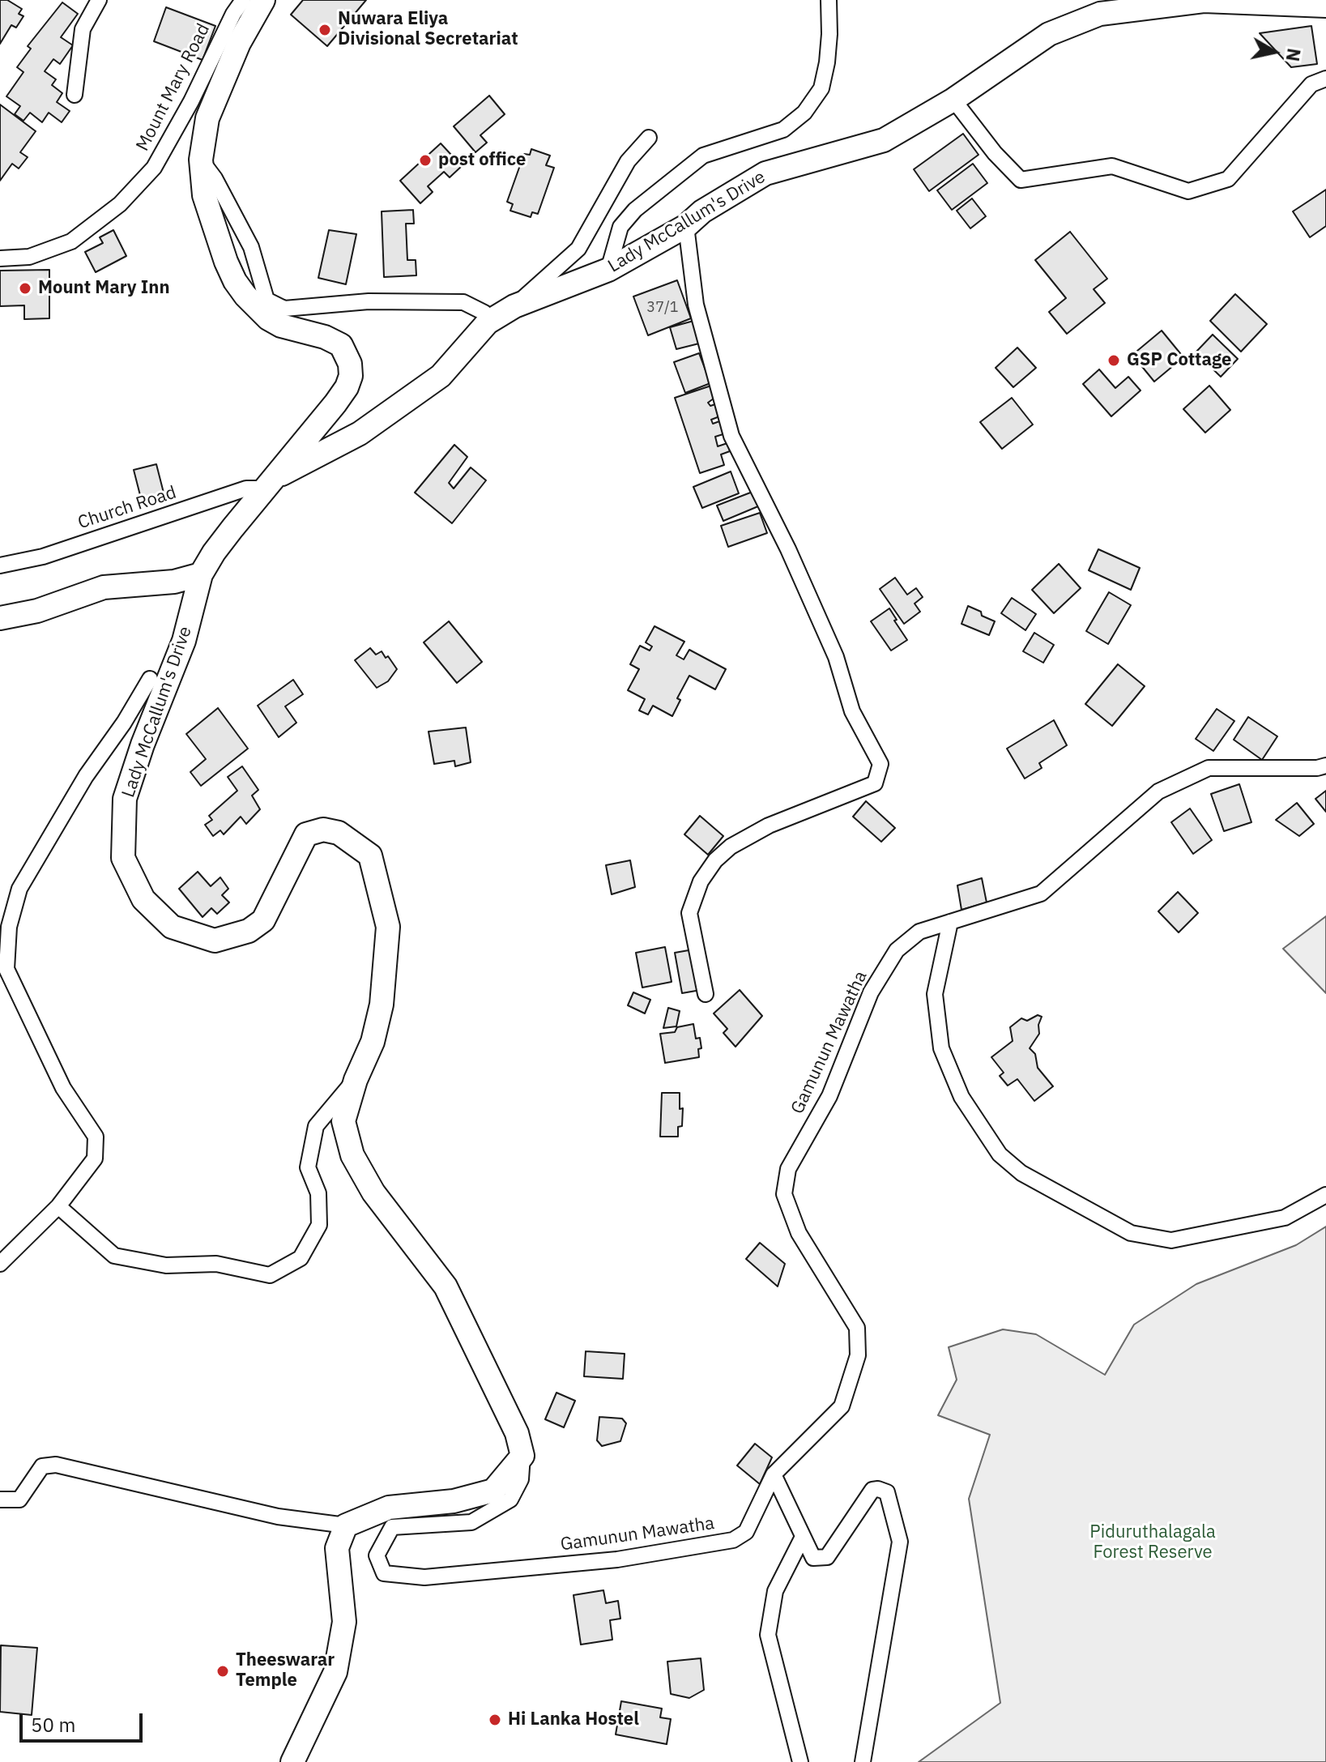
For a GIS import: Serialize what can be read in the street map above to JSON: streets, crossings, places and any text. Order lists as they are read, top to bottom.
{
  "streets": {
    "main road": ["Lady McCallum's Drive"],
    "street": ["Mount Mary Road", "Church Road", "Gamunun Mawatha"]
  },
  "crossings": [
    ["Lady McCallum's Drive", "Church Road"],
    ["Lady McCallum's Drive", "Gamunun Mawatha"]
  ],
  "parks": ["Piduruthalagala Forest Reserve"],
  "places": [
    "Nuwara Eliya Divisional Secretariat",
    "post office",
    "Mount Mary Inn",
    "GSP Cottage",
    "Theeswarar Temple",
    "Hi Lanka Hostel"
  ],
  "house_numbers": ["37/1"],
  "scale_bar": "50 m",
  "north": "right"
}
